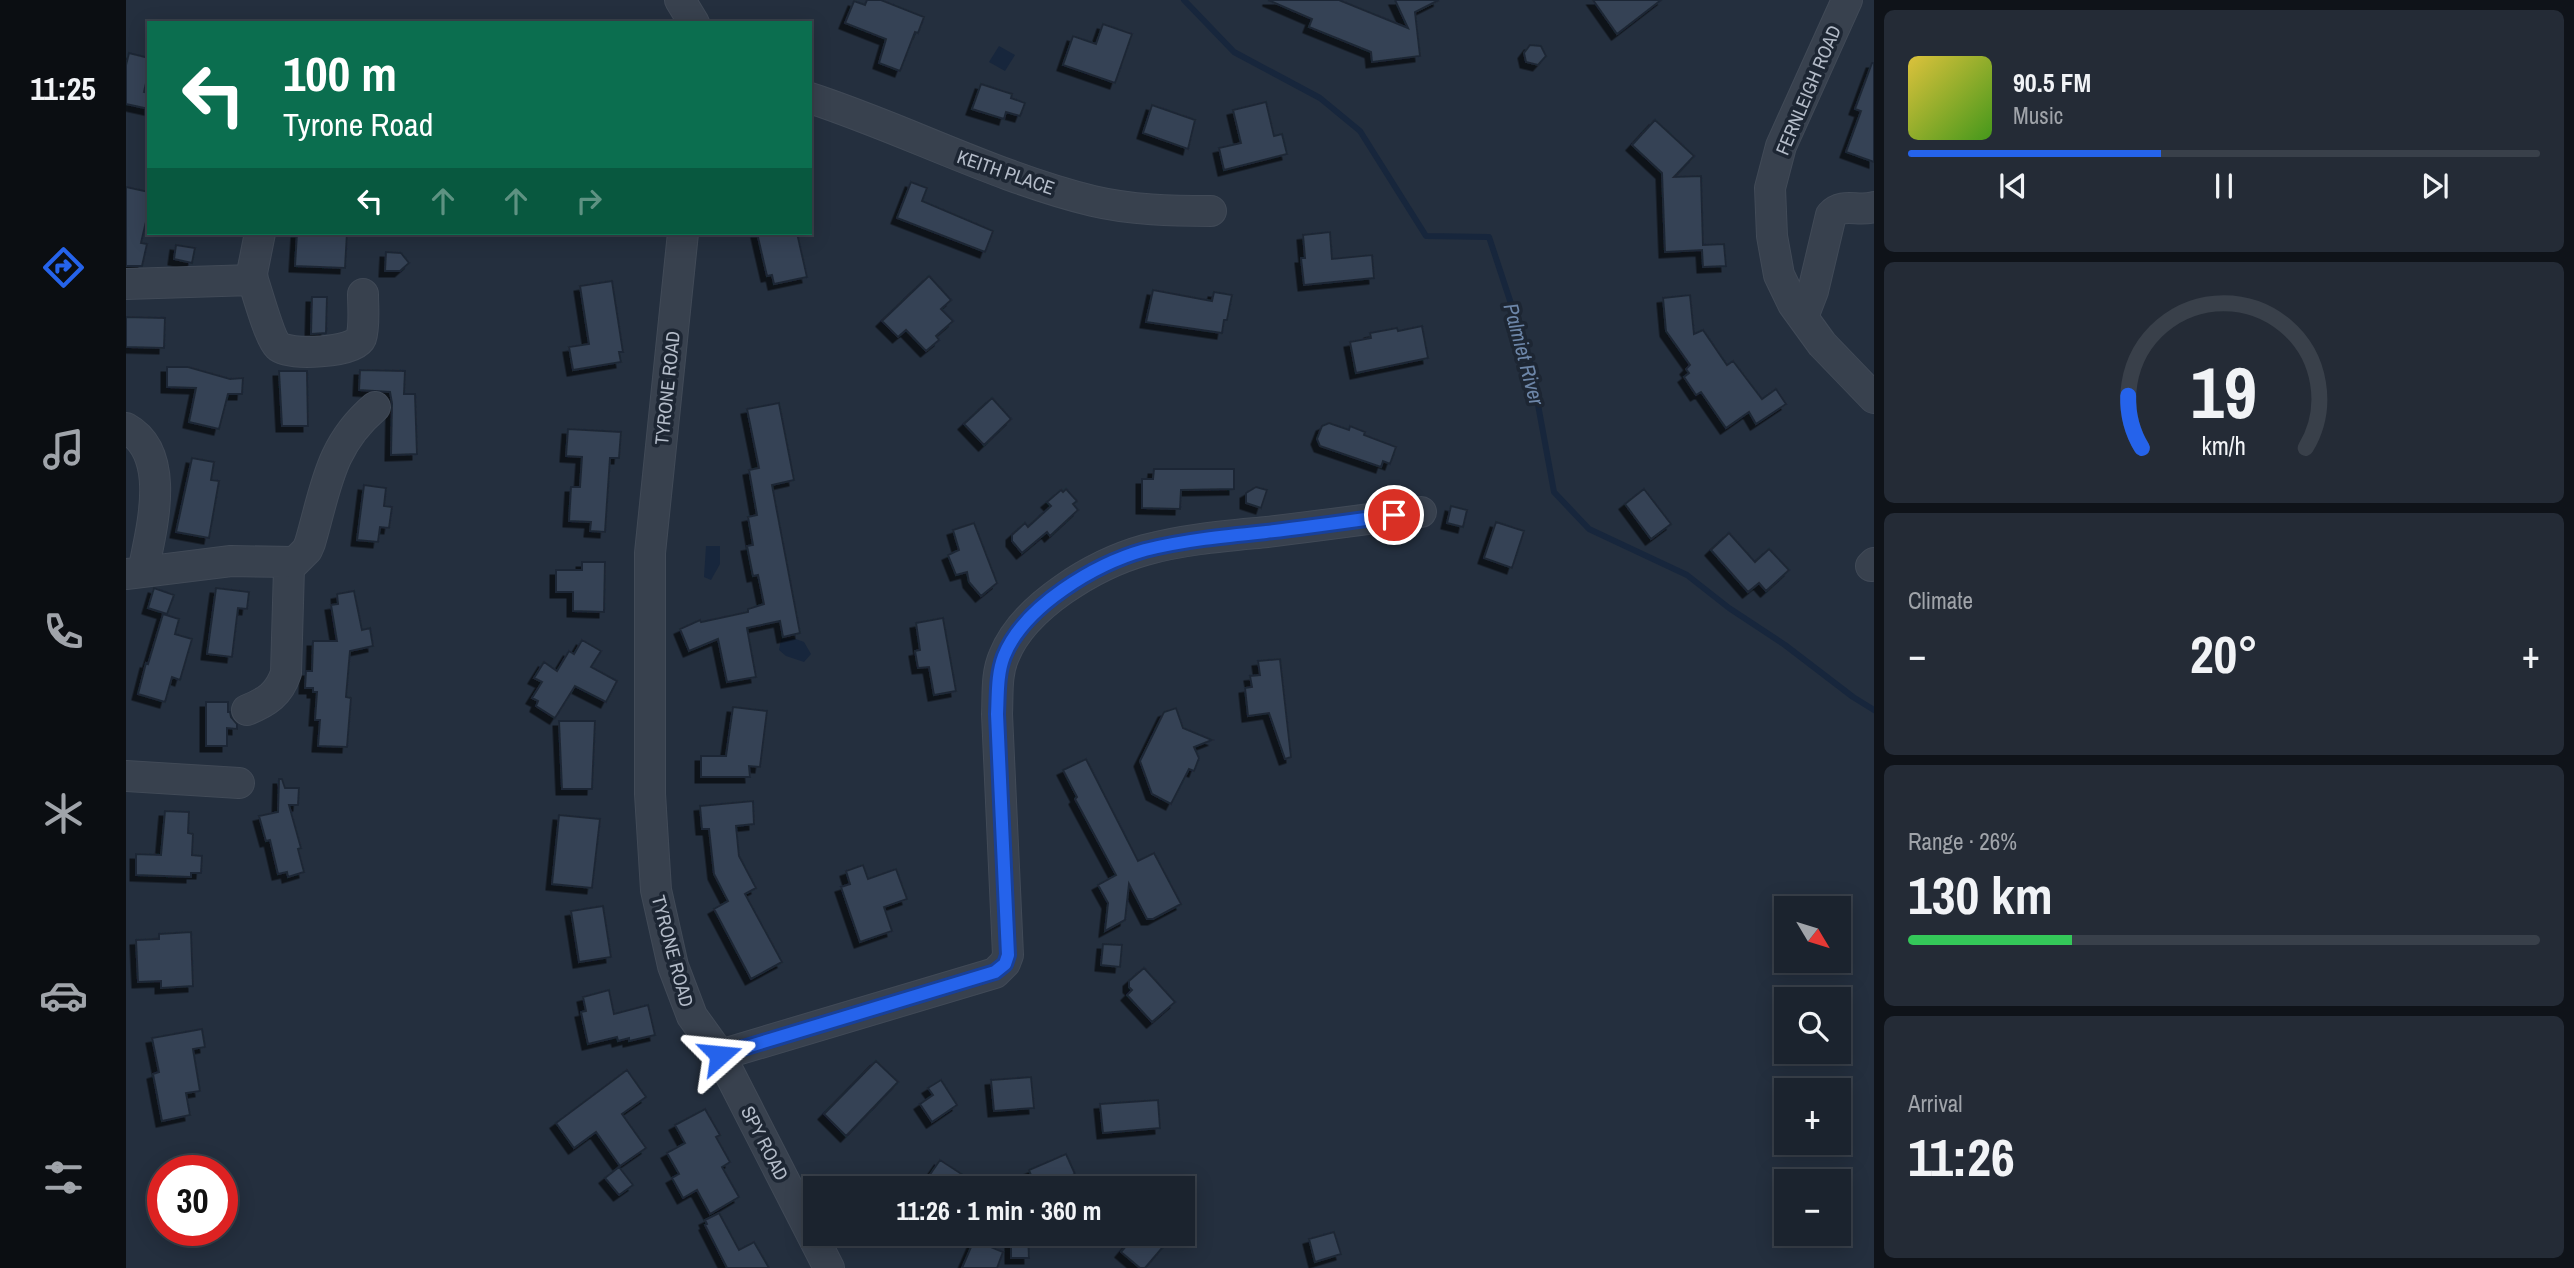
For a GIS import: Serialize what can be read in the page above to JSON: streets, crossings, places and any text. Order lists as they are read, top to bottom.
{
  "streets": {
    "street": [
      "FERNLEIGH ROAD",
      "KEITH PLACE",
      "TYRONE ROAD",
      "SPY ROAD"
    ]
  },
  "crossings": [
    ["TYRONE ROAD", "SPY ROAD"]
  ],
  "water": ["Palmiet River"],
  "north": "bottom right",
  "page": {
    "tabs": "11:25",
    "turn": ["100 m", "Tyrone Road"],
    "song": ["90.5 FM", "Music"],
    "tile": [
      "Climate",
      ["Range · 26%", "130 km"],
      ["Arrival", "11:26"]
    ],
    "heat": ["−", "20°", "+"],
    "map_buttons": ["+", "−"],
    "limit": "30",
    "trip": "11:26 · 1 min · 360 m",
    "gauge": ["19", "km/h"]
  }
}
